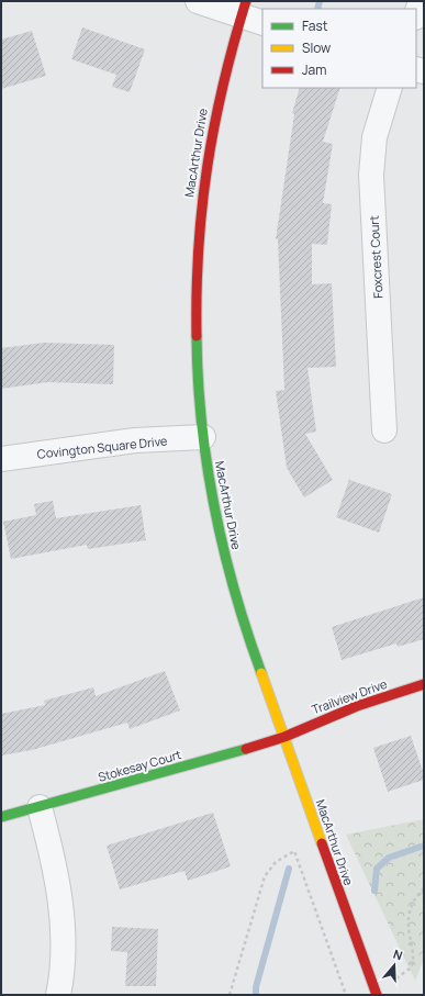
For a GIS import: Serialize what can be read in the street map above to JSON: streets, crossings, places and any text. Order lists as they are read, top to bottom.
{
  "streets": {
    "street": [
      "MacArthur Drive",
      "Foxcrest Court",
      "Covington Square Drive",
      "Trailview Drive",
      "Stokesay Court"
    ]
  },
  "crossings": [
    ["MacArthur Drive", "Covington Square Drive"],
    ["MacArthur Drive", "Trailview Drive"],
    ["MacArthur Drive", "Stokesay Court"],
    ["Trailview Drive", "Stokesay Court"]
  ],
  "legend": ["Fast", "Slow", "Jam"],
  "north": "top"
}
